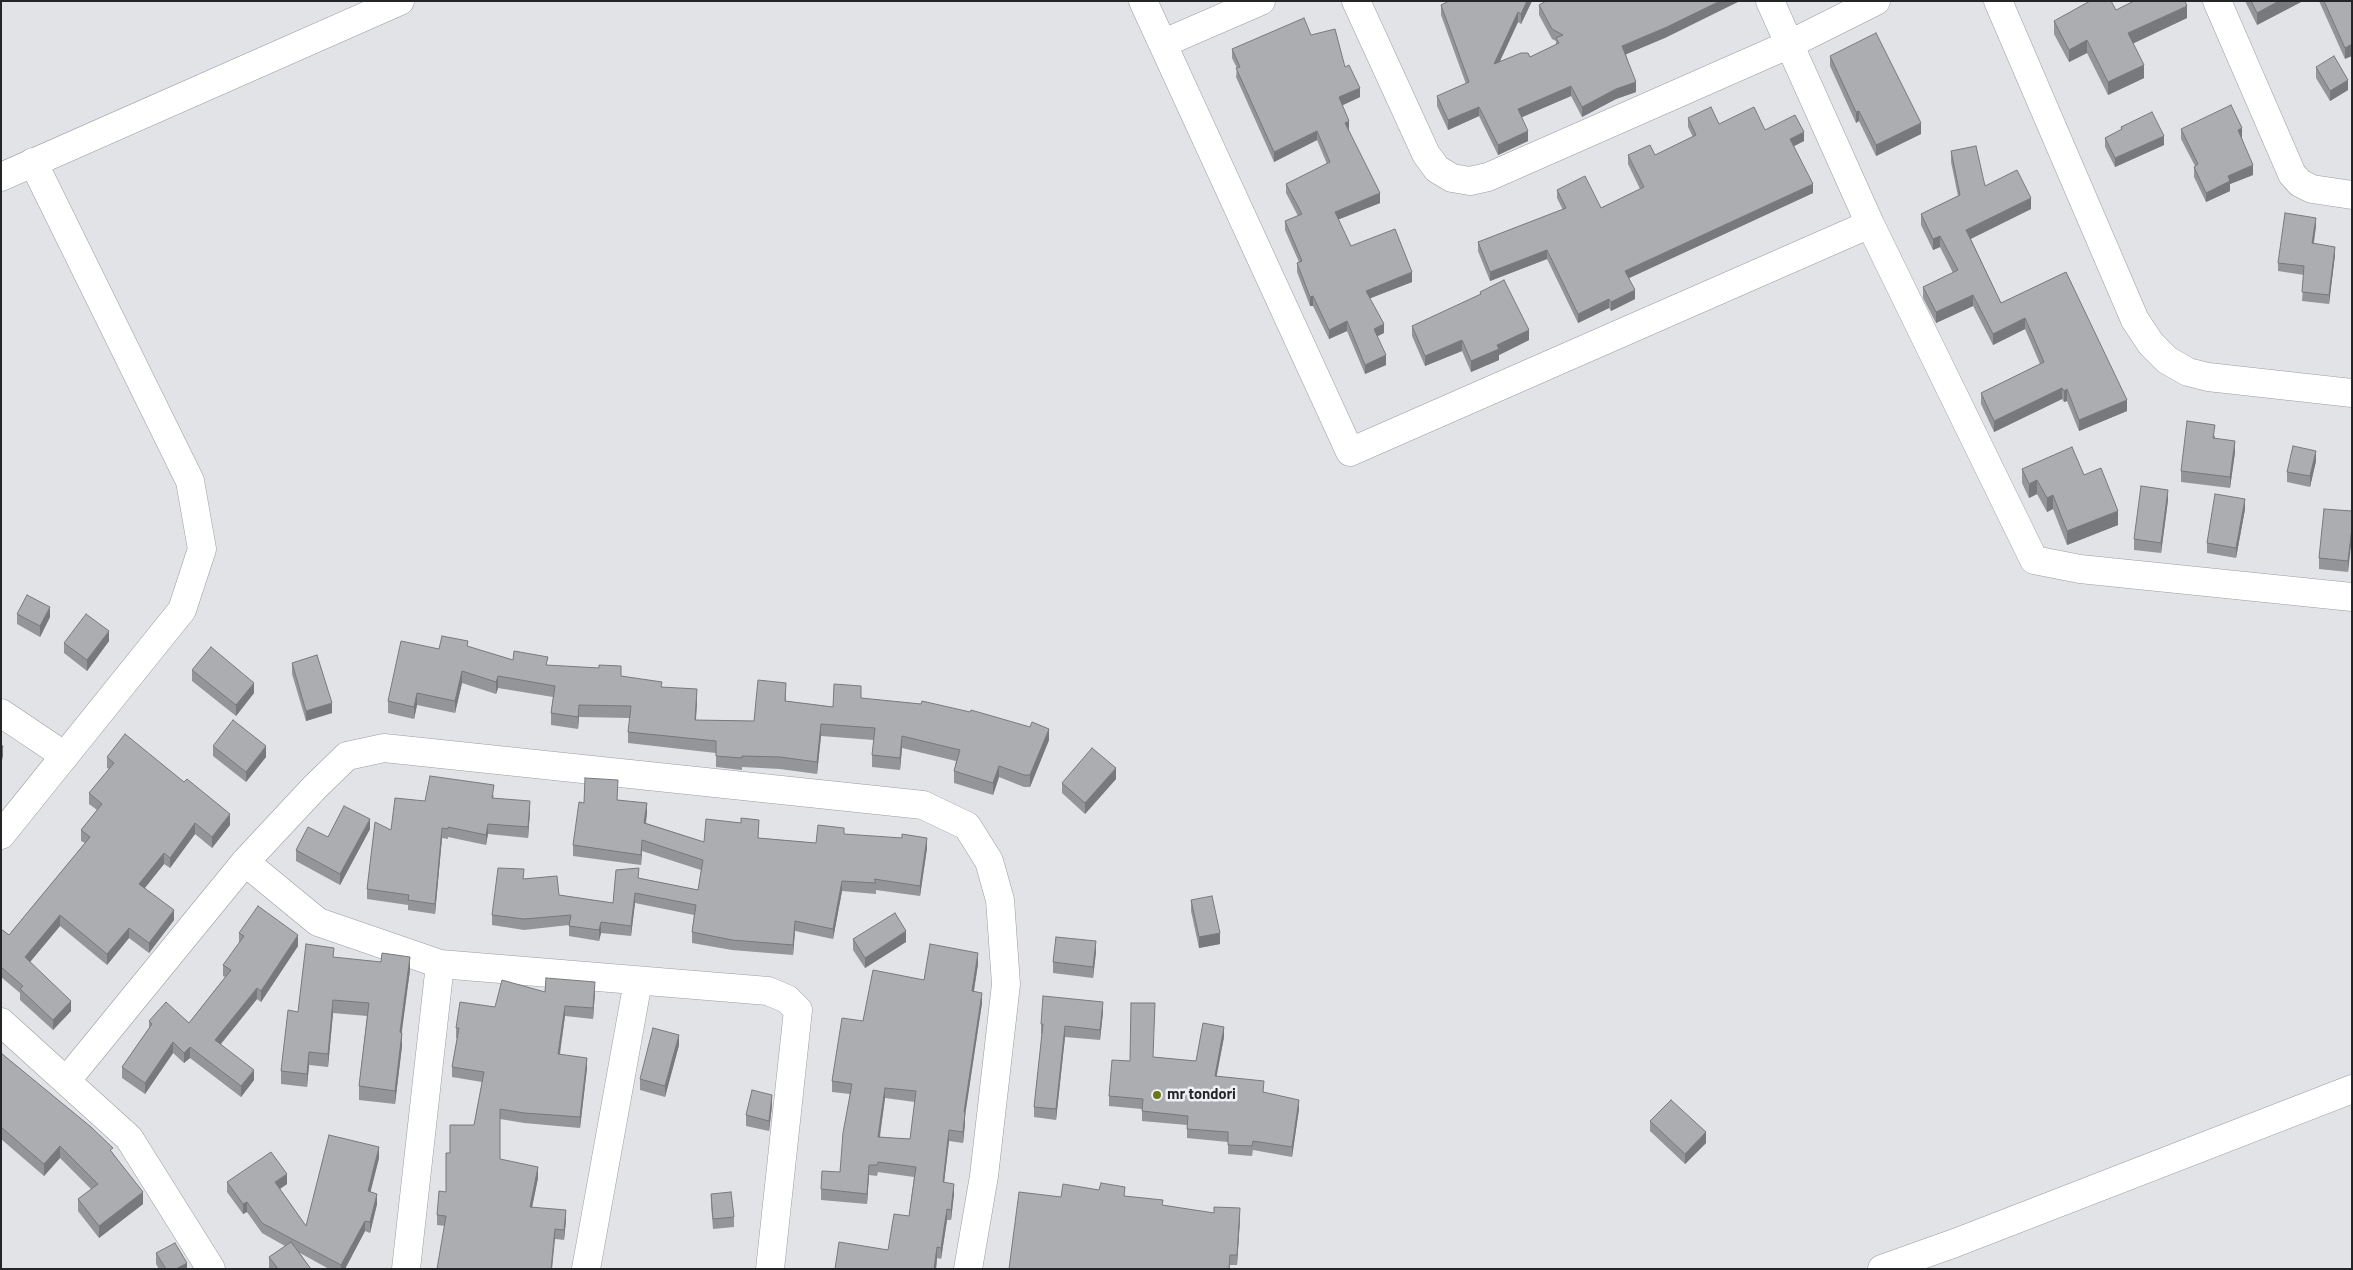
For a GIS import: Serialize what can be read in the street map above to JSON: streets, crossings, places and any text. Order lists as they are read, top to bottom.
{
  "places": ["mr tondori"]
}
